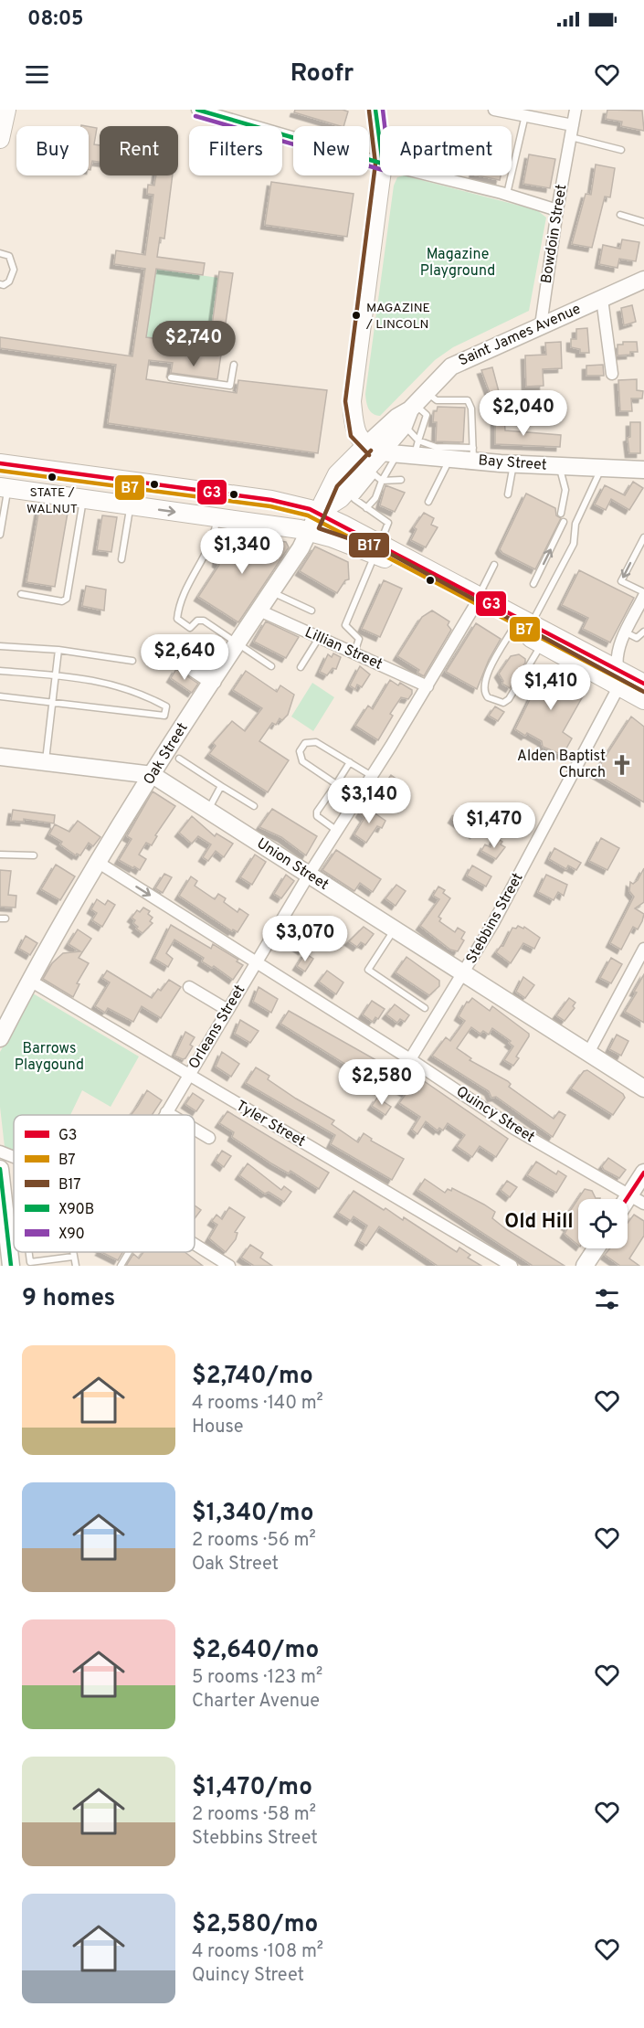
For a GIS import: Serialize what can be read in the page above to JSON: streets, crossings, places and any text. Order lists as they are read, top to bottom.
{
  "streets": {
    "main road": [
      "Saint James Avenue",
      "Bay Street",
      "Oak Street",
      "Union Street"
    ],
    "street": [
      "Bowdoin Street",
      "Lillian Street",
      "Stebbins Street",
      "Orleans Street",
      "Quincy Street",
      "Tyler Street"
    ]
  },
  "crossings": [
    ["Bowdoin Street", "Saint James Avenue"],
    ["Saint James Avenue", "Bay Street"],
    ["Saint James Avenue", "Oak Street"],
    ["Lillian Street", "Oak Street"],
    ["Lillian Street", "Orleans Street"],
    ["Oak Street", "Union Street"],
    ["Oak Street", "Quincy Street"],
    ["Oak Street", "Tyler Street"],
    ["Union Street", "Stebbins Street"],
    ["Union Street", "Orleans Street"],
    ["Stebbins Street", "Quincy Street"],
    ["Orleans Street", "Quincy Street"],
    ["Orleans Street", "Tyler Street"]
  ],
  "districts": ["Old Hill"],
  "parks": ["Magazine Playground", "Barrows Playgound"],
  "places": {
    "other": ["MAGAZINE / LINCOLN", "STATE / WALNUT"],
    "church": ["Alden Baptist Church"]
  },
  "lines": [
    "transit line X90B",
    "transit line X90",
    "transit line B17",
    "transit line G3",
    "transit line B7"
  ],
  "legend": [
    "G3",
    "B7",
    "B17",
    "X90B",
    "X90"
  ],
  "page": {
    "status": "08:05",
    "header": "Roofr",
    "chip": [
      "Buy",
      "Rent",
      "Filters",
      "New",
      "Apartment"
    ],
    "price": [
      "$2,740",
      "$2,040",
      "$1,340",
      "$2,640",
      "$1,410",
      "$3,140",
      "$1,470",
      "$3,070",
      "$2,580"
    ],
    "heading": "9 homes",
    "list": [
      {
        "name": "$2,740/mo",
        "note": "4 rooms · 140 m² · House"
      },
      {
        "name": "$1,340/mo",
        "note": "2 rooms · 56 m² · Oak Street"
      },
      {
        "name": "$2,640/mo",
        "note": "5 rooms · 123 m² · Charter Avenue"
      },
      {
        "name": "$1,470/mo",
        "note": "2 rooms · 58 m² · Stebbins Street"
      },
      {
        "name": "$2,580/mo",
        "note": "4 rooms · 108 m² · Quincy Street"
      }
    ]
  }
}
